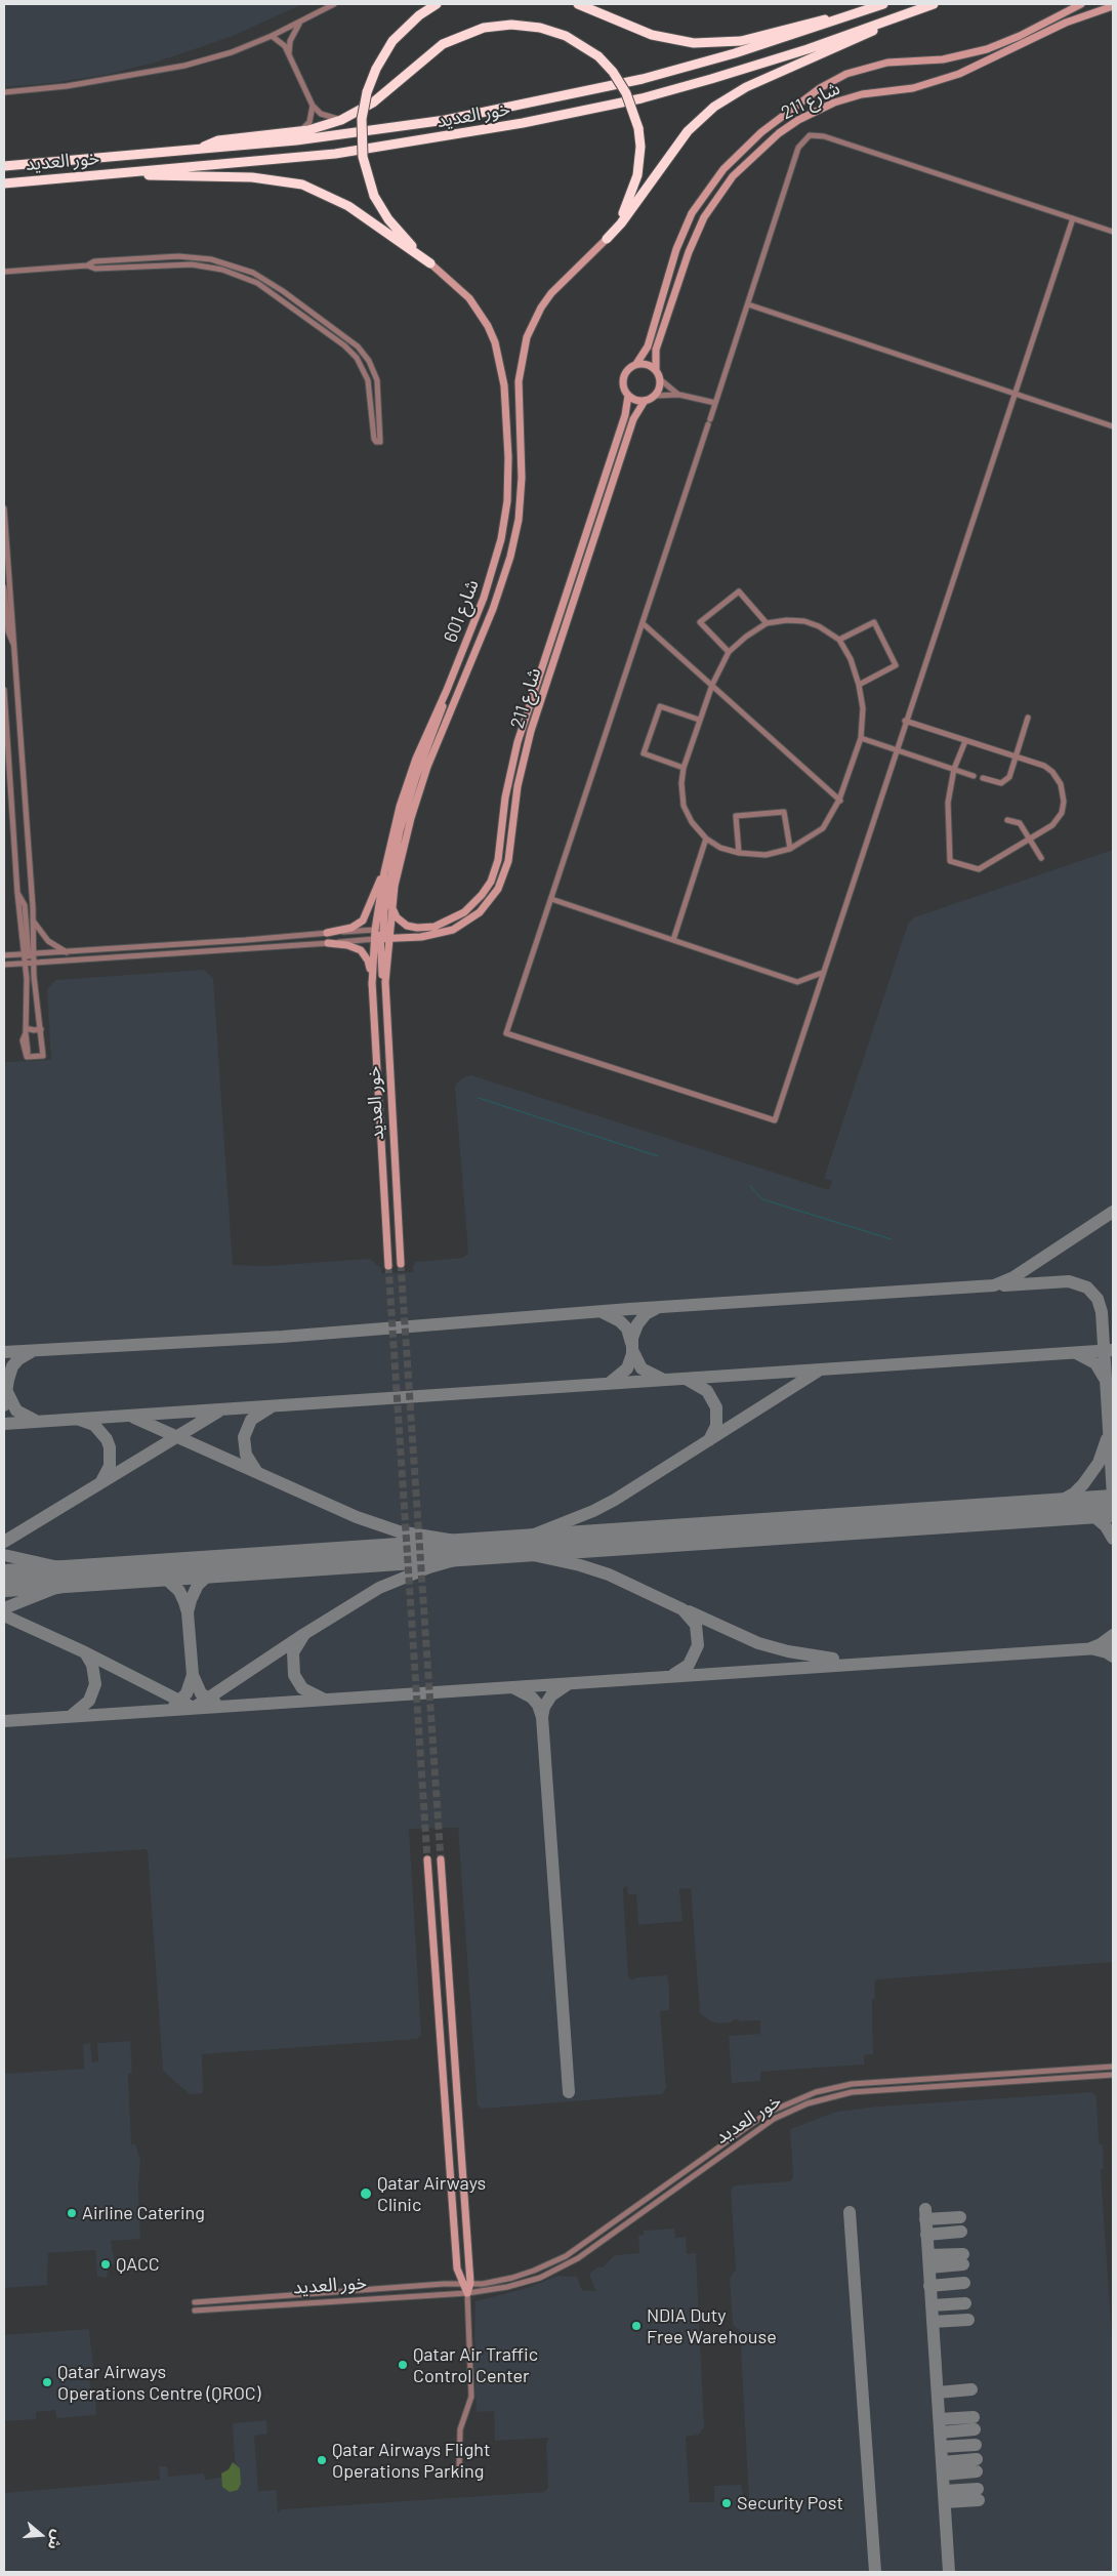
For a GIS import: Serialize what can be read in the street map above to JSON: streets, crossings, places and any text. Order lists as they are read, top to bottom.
{
  "streets": {
    "highway": ["خور العديد"],
    "main road": ["شارع 211", "شارع 601"]
  },
  "crossings": [
    ["شارع 211", "خور العديد"],
    ["شارع 211", "شارع 601"],
    ["خور العديد", "شارع 601"]
  ],
  "places": [
    "Qatar Airways Clinic",
    "Airline Catering",
    "QACC",
    "NDIA Duty Free Warehouse",
    "Qatar Air Traffic Control Center",
    "Qatar Airways Operations Centre (QROC)",
    "Qatar Airways Flight Operations Parking",
    "Security Post"
  ],
  "north": "right"
}
